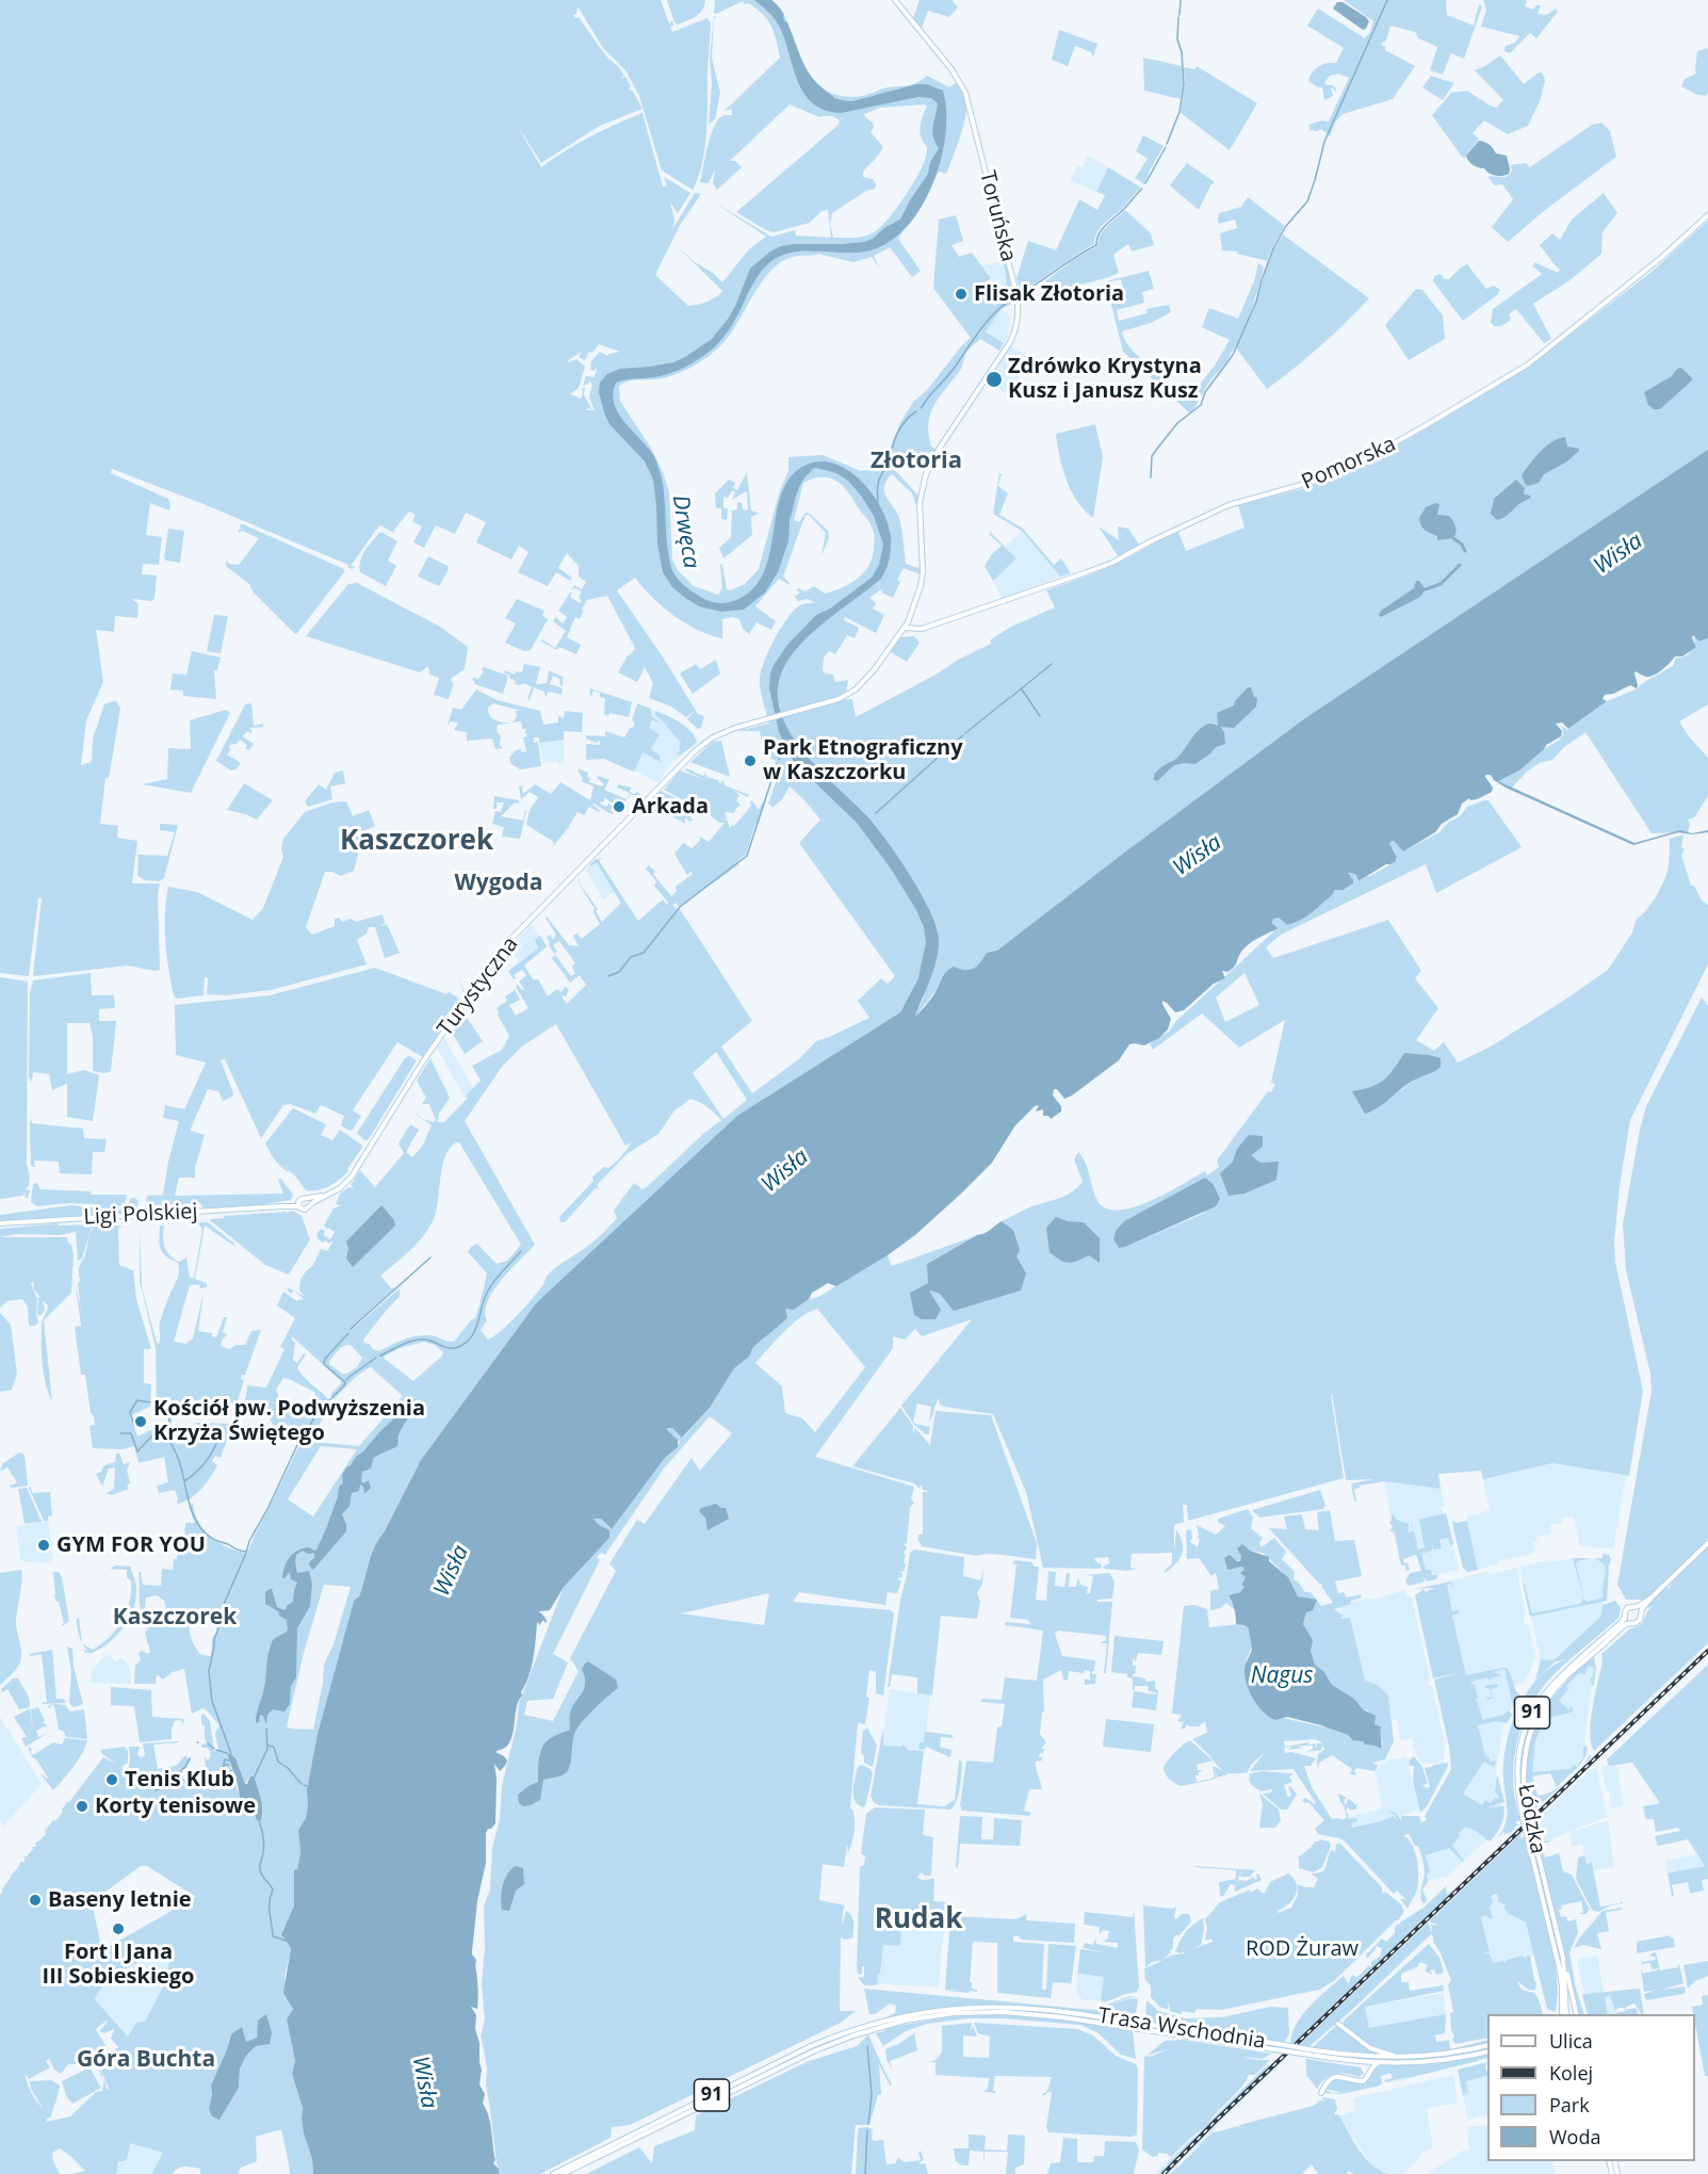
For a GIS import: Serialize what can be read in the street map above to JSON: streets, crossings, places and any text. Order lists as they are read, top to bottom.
{
  "streets": {
    "main road": [
      "Toruńska",
      "Pomorska",
      "Turystyczna",
      "Ligi Polskiej",
      "91",
      "Łódzka",
      "Trasa Wschodnia"
    ]
  },
  "crossings": [
    ["Toruńska", "Pomorska"],
    ["Toruńska", "Turystyczna"],
    ["Turystyczna", "Ligi Polskiej"],
    ["91", "Łódzka"],
    ["91", "Trasa Wschodnia"]
  ],
  "districts": [
    "Złotoria",
    "Kaszczorek",
    "Wygoda",
    "Kaszczorek",
    "Rudak",
    "Góra Buchta"
  ],
  "water": ["Drwęca", "Wisła", "Nagus"],
  "parks": ["ROD Żuraw"],
  "places": [
    "Flisak Złotoria",
    "Zdrówko Krystyna Kusz i Janusz Kusz",
    "Park Etnograficzny w Kaszczorku",
    "Arkada",
    "Kościół pw. Podwyższenia Krzyża Świętego",
    "GYM FOR YOU",
    "Tenis Klub",
    "Korty tenisowe",
    "Baseny letnie",
    "Fort I Jana III Sobieskiego"
  ],
  "legend": [
    "Ulica",
    "Kolej",
    "Park",
    "Woda"
  ]
}
